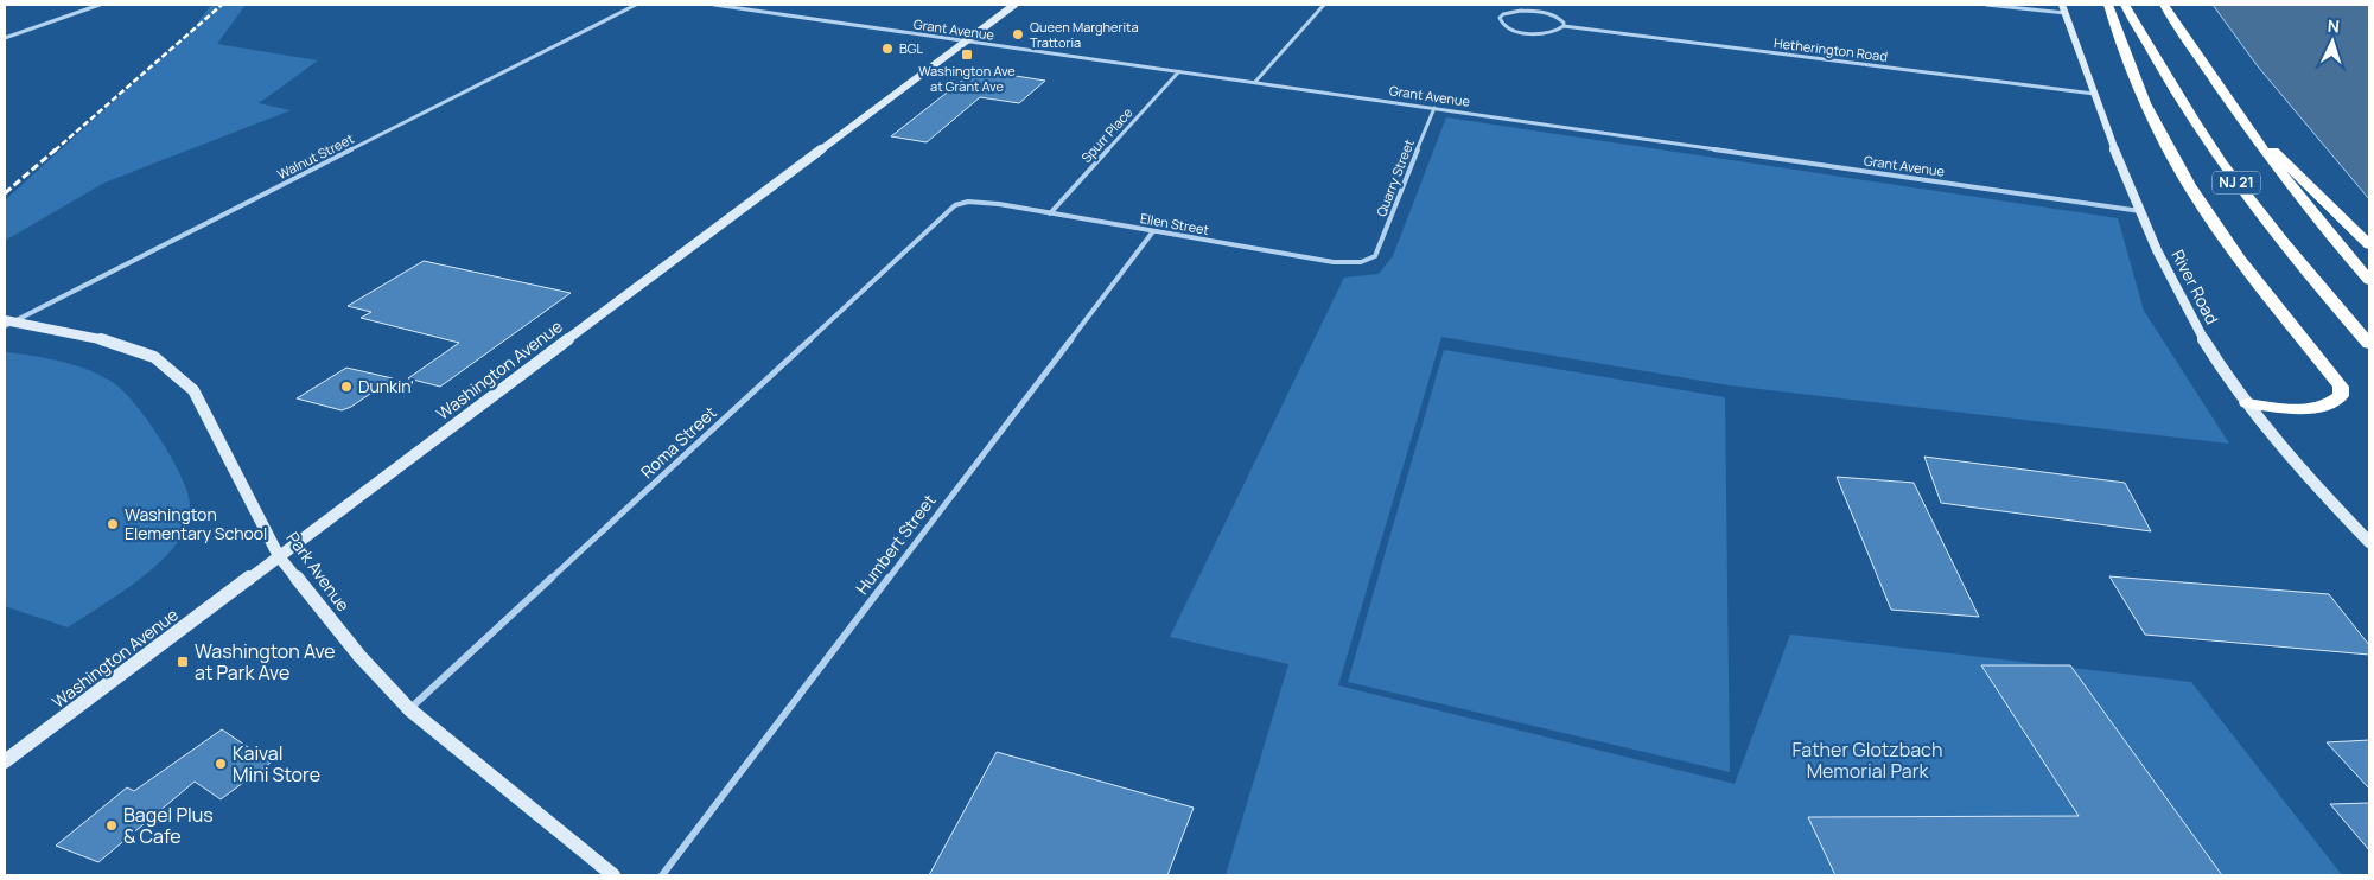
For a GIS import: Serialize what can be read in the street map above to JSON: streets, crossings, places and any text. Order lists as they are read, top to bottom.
{
  "streets": {
    "highway": ["NJ 21"],
    "main road": ["River Road", "Washington Avenue", "Park Avenue"],
    "street": [
      "Grant Avenue",
      "Hetherington Road",
      "Spurr Place",
      "Walnut Street",
      "Quarry Street",
      "Ellen Street",
      "Roma Street",
      "Humbert Street"
    ]
  },
  "crossings": [
    ["Grant Avenue", "Spurr Place"],
    ["Grant Avenue", "Quarry Street"],
    ["Grant Avenue", "River Road"],
    ["Grant Avenue", "Washington Avenue"],
    ["Hetherington Road", "River Road"],
    ["Spurr Place", "Ellen Street"],
    ["Walnut Street", "Park Avenue"],
    ["Quarry Street", "Ellen Street"],
    ["Ellen Street", "Roma Street"],
    ["Ellen Street", "Humbert Street"],
    ["Washington Avenue", "Park Avenue"],
    ["Roma Street", "Park Avenue"]
  ],
  "parks": ["Father Glotzbach Memorial Park"],
  "places": {
    "other": [
      "Queen Margherita Trattoria",
      "BGL",
      "Dunkin'",
      "Washington Elementary School",
      "Kaival Mini Store",
      "Bagel Plus & Cafe"
    ],
    "transit": ["Washington Ave at Grant Ave", "Washington Ave at Park Ave"]
  },
  "north": "top"
}
